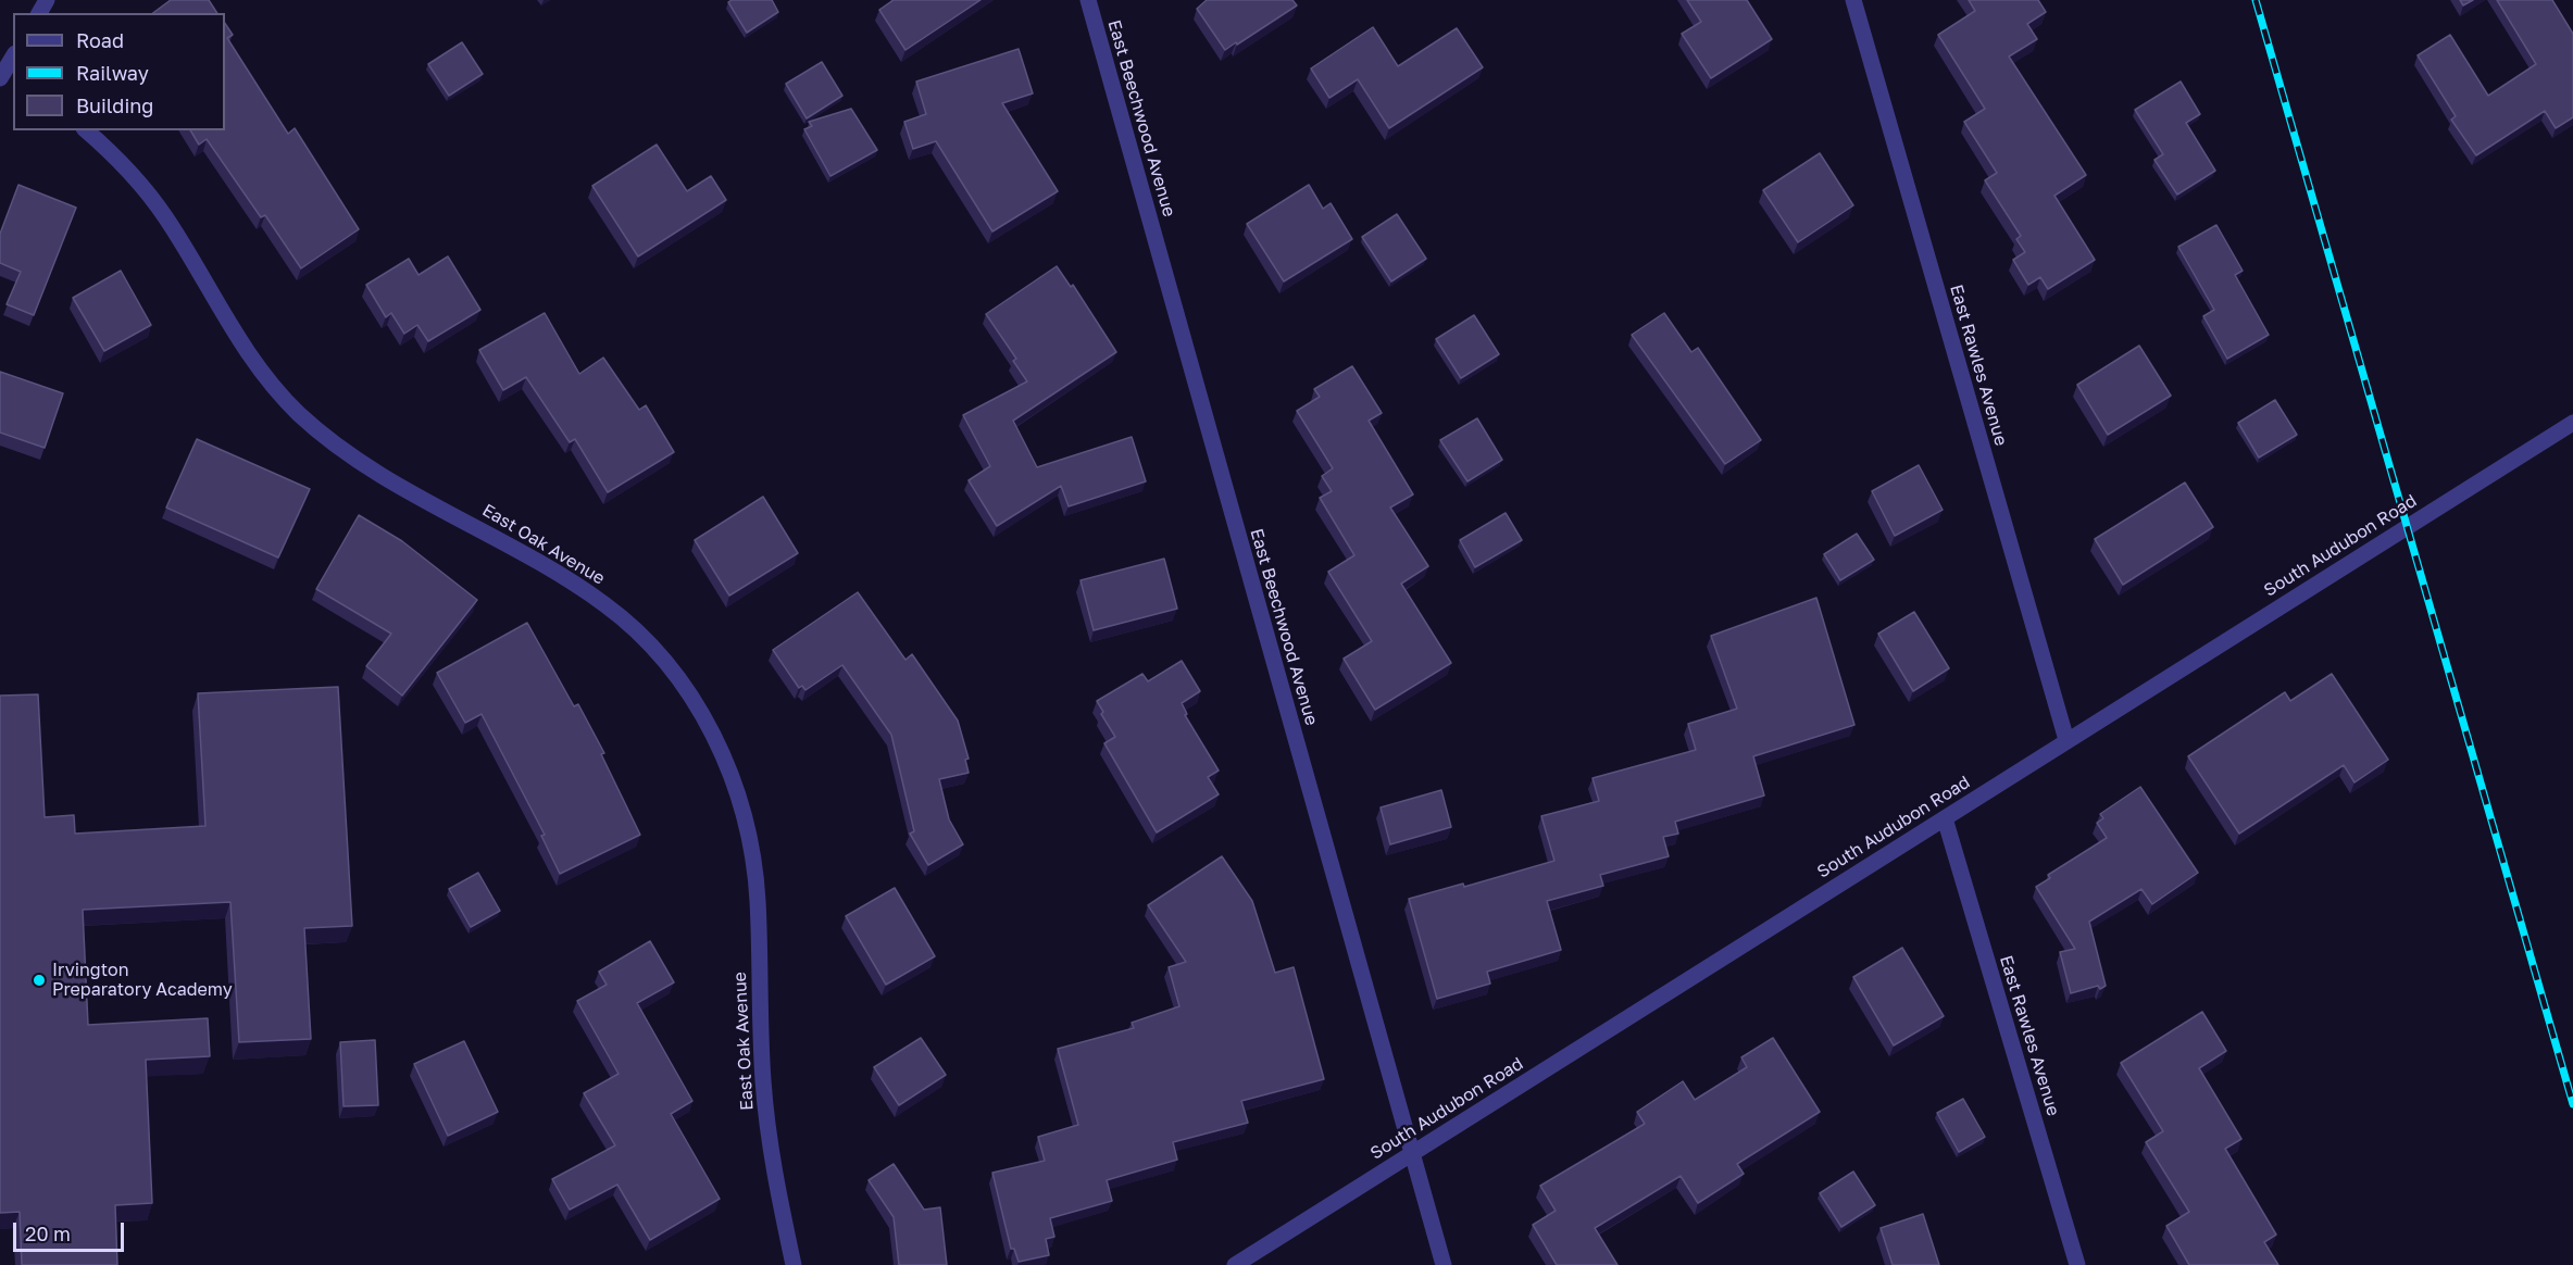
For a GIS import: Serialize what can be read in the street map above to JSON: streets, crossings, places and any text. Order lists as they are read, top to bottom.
{
  "streets": {
    "street": [
      "East Beechwood Avenue",
      "East Rawles Avenue",
      "East Oak Avenue",
      "South Audubon Road"
    ]
  },
  "crossings": [
    ["East Beechwood Avenue", "South Audubon Road"],
    ["East Rawles Avenue", "South Audubon Road"]
  ],
  "places": ["Irvington Preparatory Academy"],
  "legend": ["Road", "Railway", "Building"],
  "scale_bar": "20 m"
}
